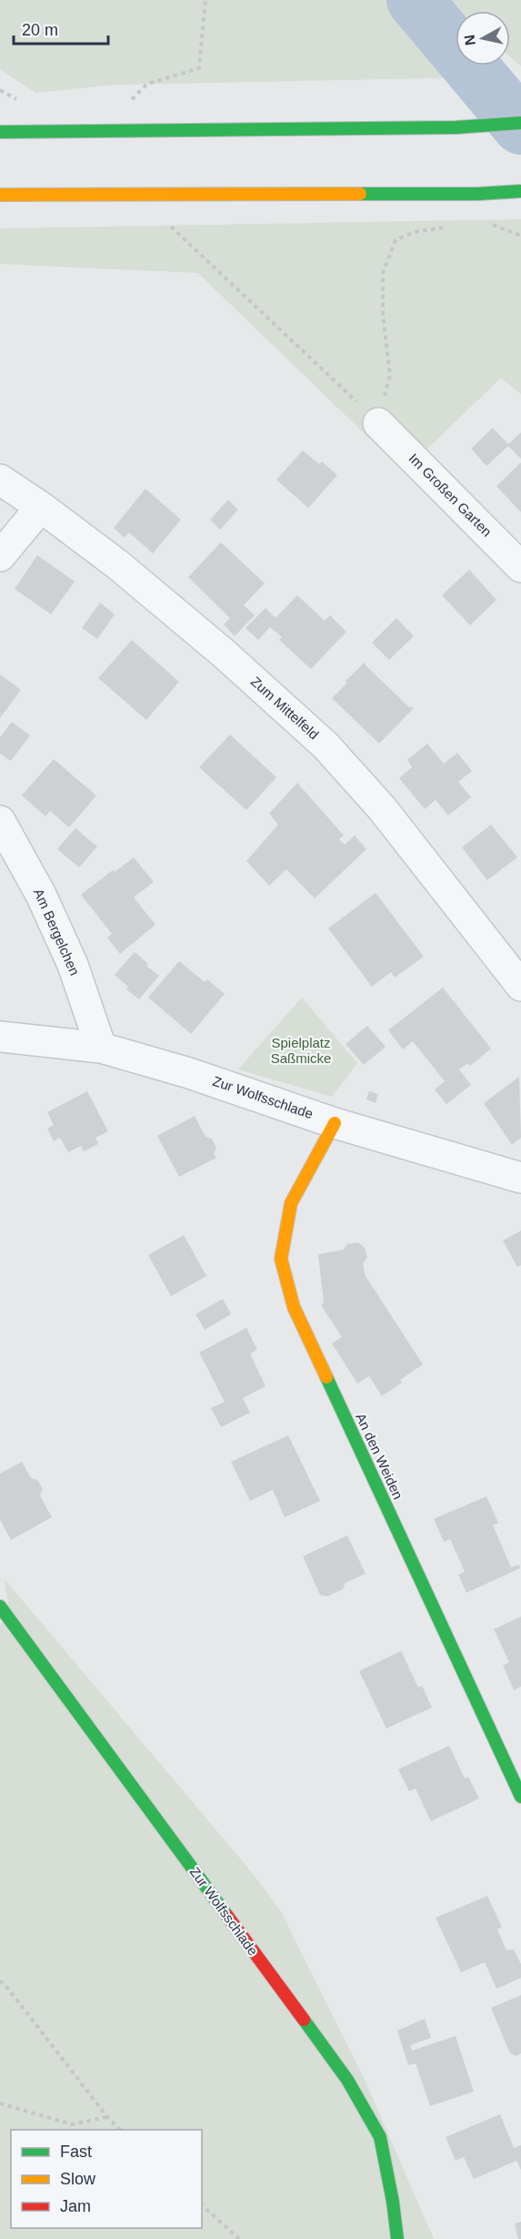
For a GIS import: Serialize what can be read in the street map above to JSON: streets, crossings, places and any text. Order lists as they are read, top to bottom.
{
  "streets": {
    "main road": ["Zur Wolfsschlade", "An den Weiden"],
    "street": ["Im Großen Garten", "Zum Mittelfeld", "Am Bergelchen"]
  },
  "crossings": [
    ["Am Bergelchen", "Zur Wolfsschlade"],
    ["Zur Wolfsschlade", "An den Weiden"]
  ],
  "parks": ["Spielplatz Saßmicke"],
  "legend": ["Fast", "Slow", "Jam"],
  "scale_bar": "20 m",
  "north": "left"
}
